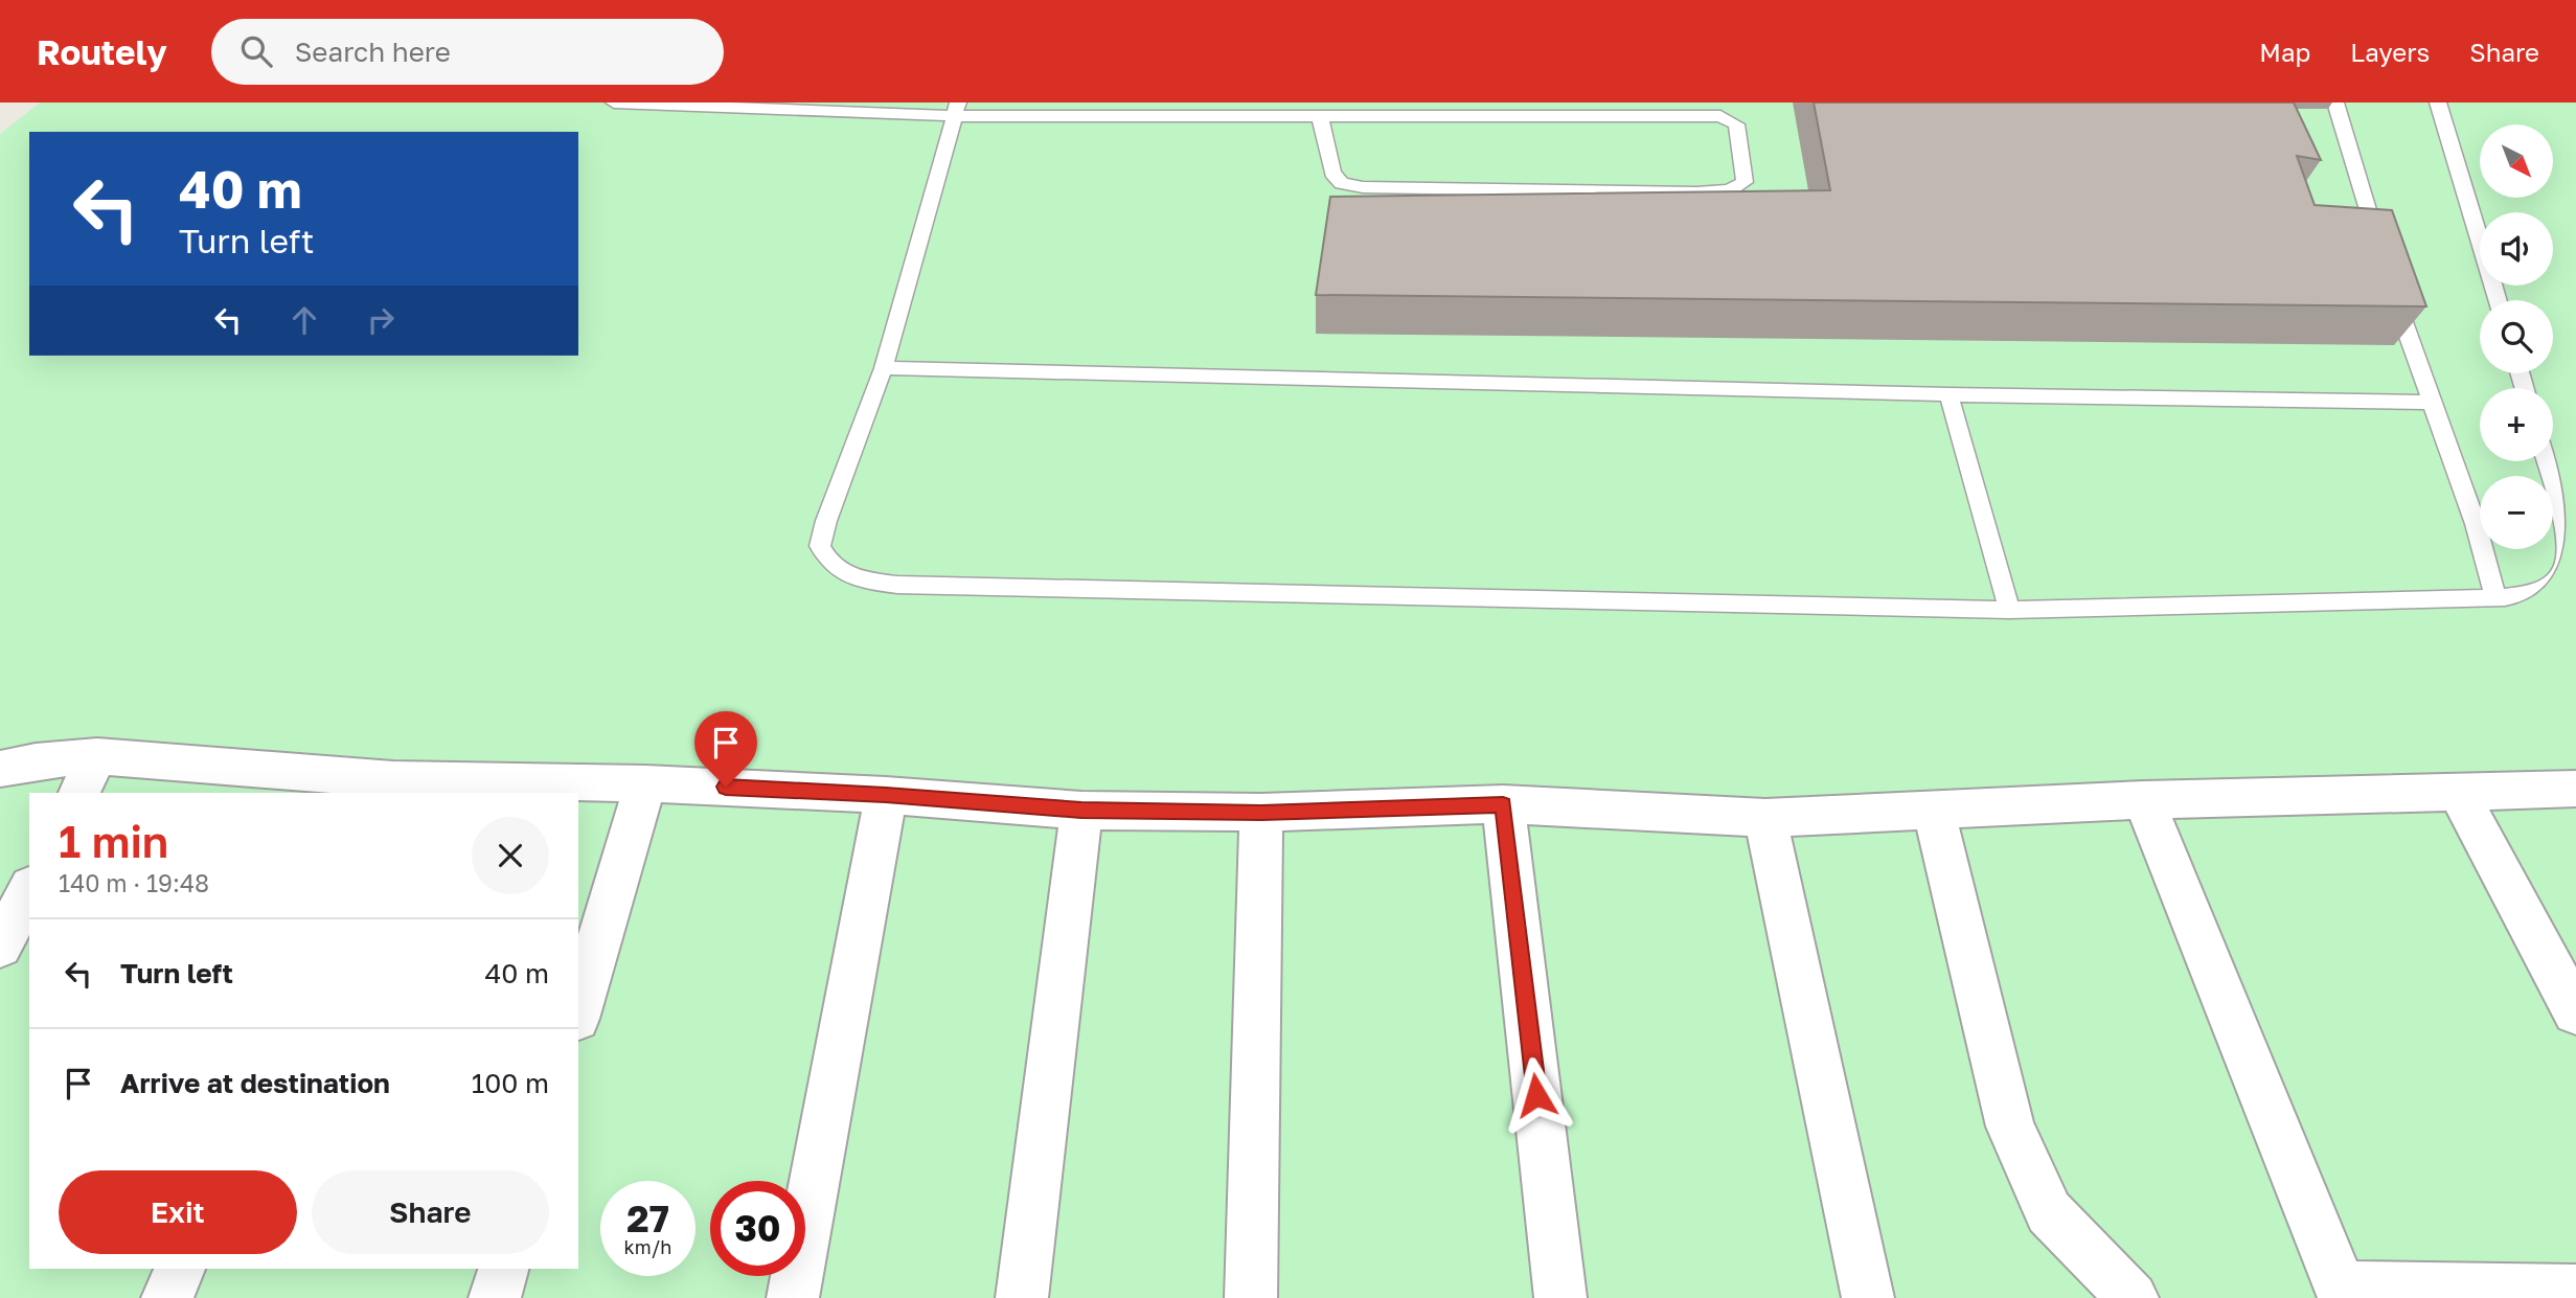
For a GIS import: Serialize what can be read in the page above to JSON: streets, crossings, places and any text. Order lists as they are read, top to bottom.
{
  "north": "bottom right",
  "page": {
    "header": "Routely",
    "search": "Search here",
    "nav": ["Map", "Layers", "Share"],
    "map_buttons": ["+", "−"],
    "turn": ["40 m", "Turn left"],
    "heading": ["1 min", "140 m · 19:48"],
    "list": [
      {
        "name": "Turn left",
        "value": "40 m"
      },
      {
        "name": "Arrive at destination",
        "value": "100 m"
      }
    ],
    "buttons": ["Exit", "Share"],
    "speed": "27 km/h",
    "limit": "30"
  }
}
